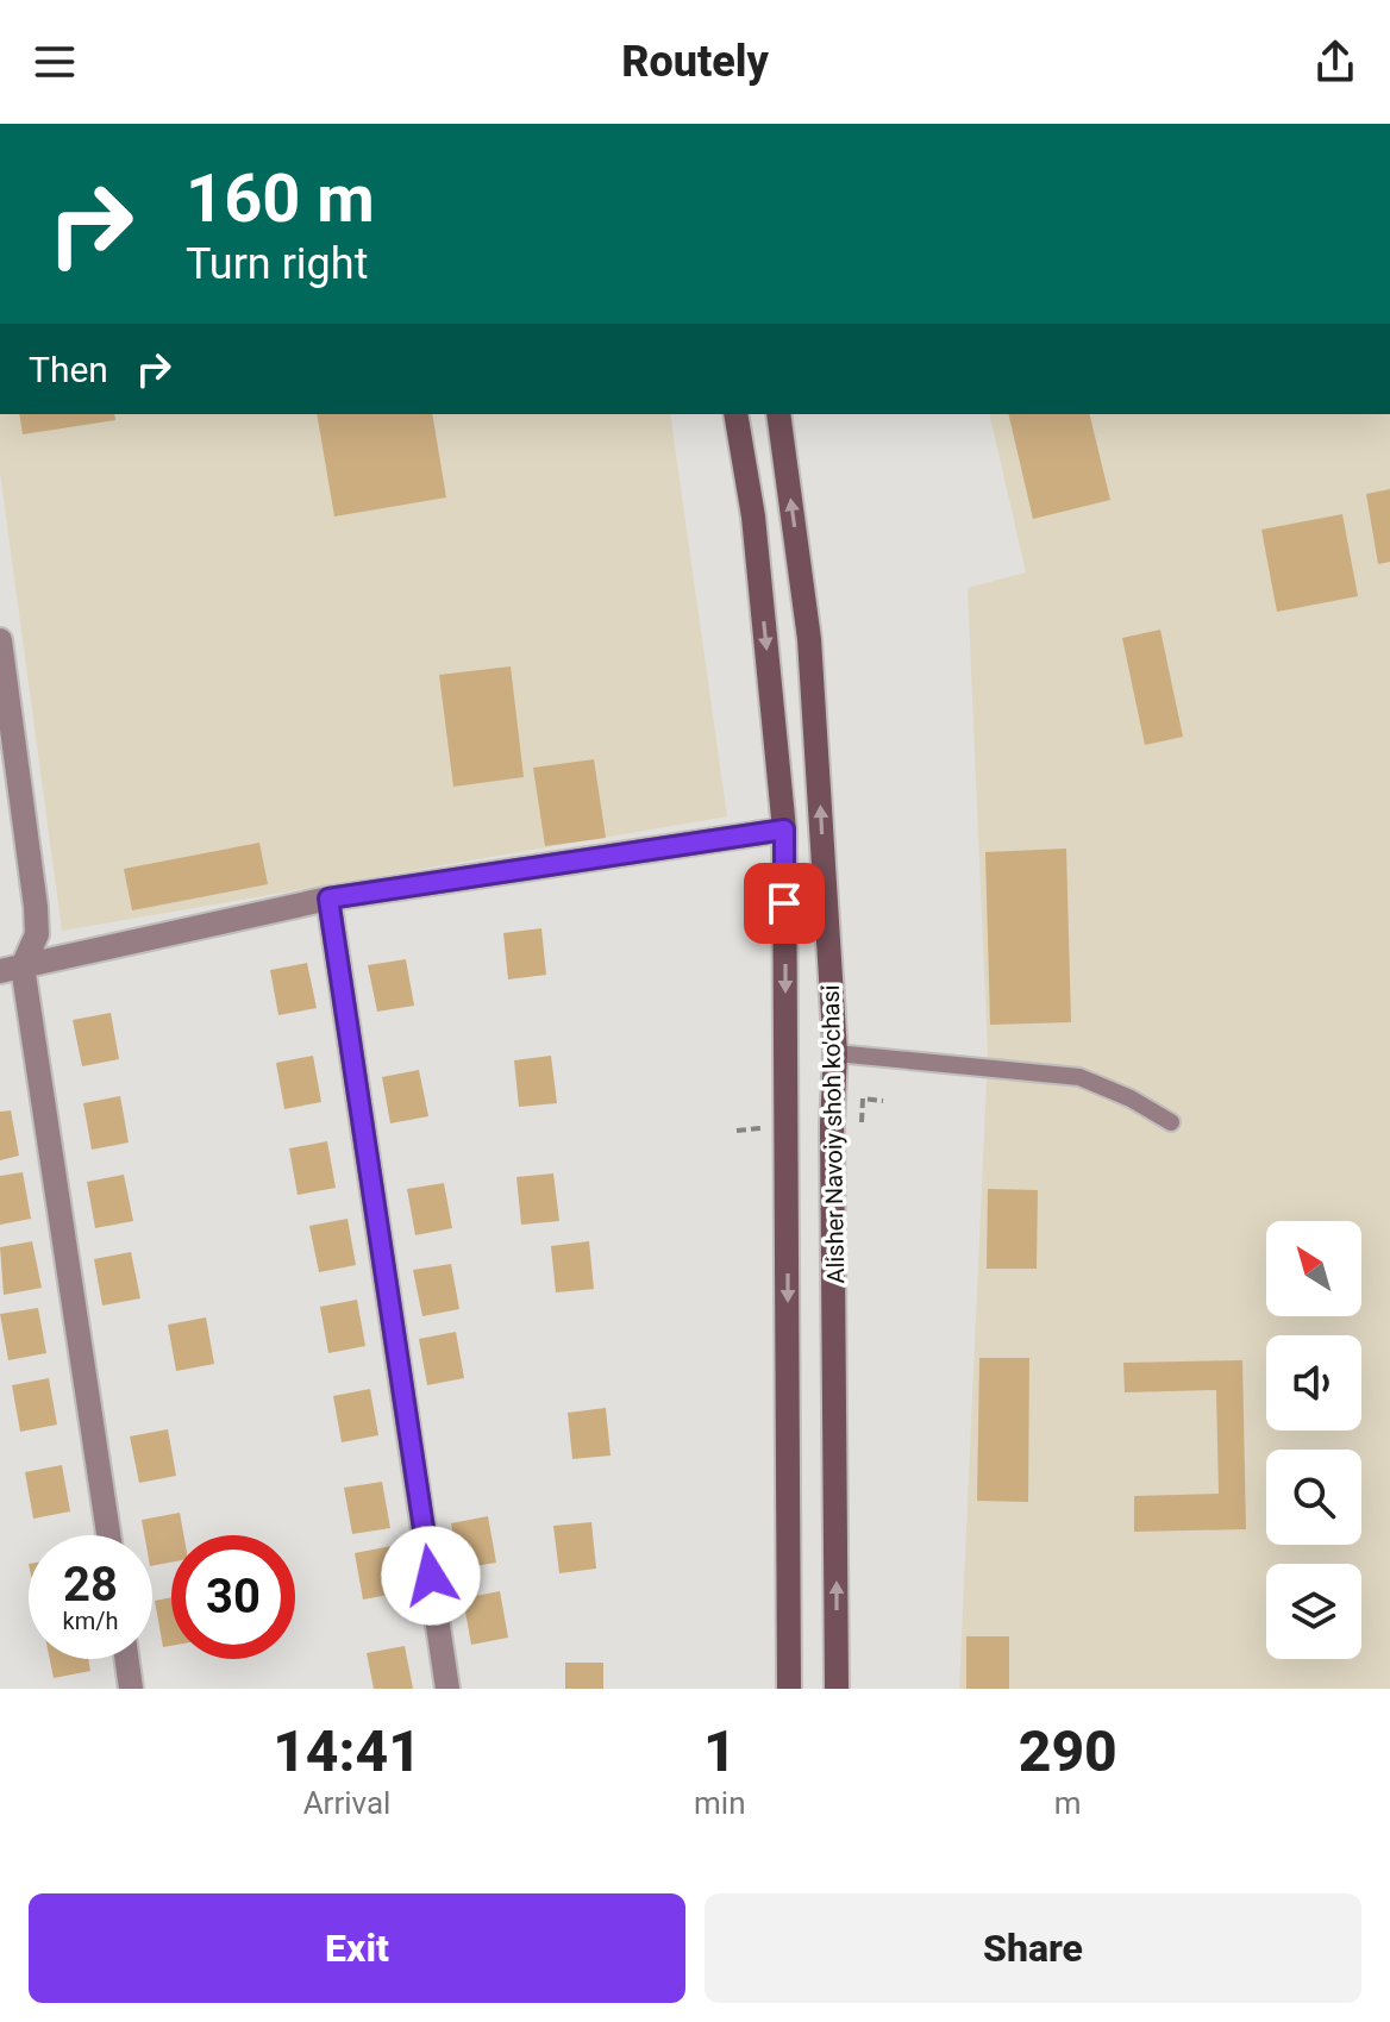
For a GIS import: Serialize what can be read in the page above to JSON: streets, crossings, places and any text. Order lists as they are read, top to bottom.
{
  "streets": {
    "main road": ["Alisher Navoiy shoh ko'chasi"]
  },
  "north": "top left",
  "page": {
    "header": "Routely",
    "turn": ["160 m", "Turn right"],
    "then": "Then",
    "speed": "28 km/h",
    "limit": "30",
    "eta": [
      "14:41",
      "Arrival",
      "1",
      "min",
      "290",
      "m"
    ],
    "buttons": ["Exit", "Share"]
  }
}
